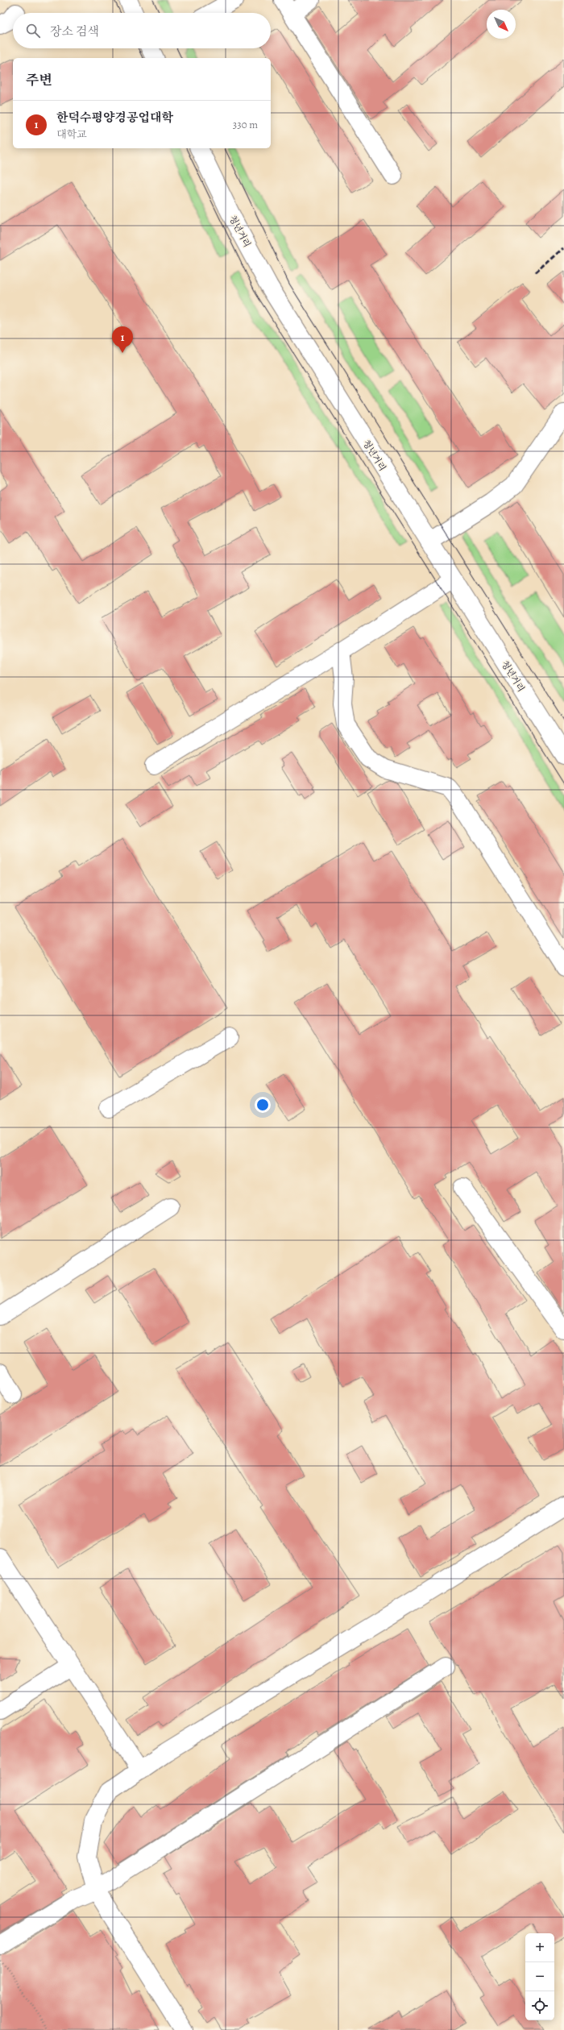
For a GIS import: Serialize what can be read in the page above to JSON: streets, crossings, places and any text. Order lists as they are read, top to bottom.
{
  "streets": {
    "street": ["청년거리"]
  },
  "north": "bottom right",
  "page": {
    "search": "장소 검색",
    "heading": "주변",
    "list": [
      {
        "mark": "1",
        "name": "한덕수평양경공업대학",
        "note": "대학교",
        "value": "330 m"
      }
    ],
    "pins": "1",
    "map_buttons": ["+", "−"]
  }
}
